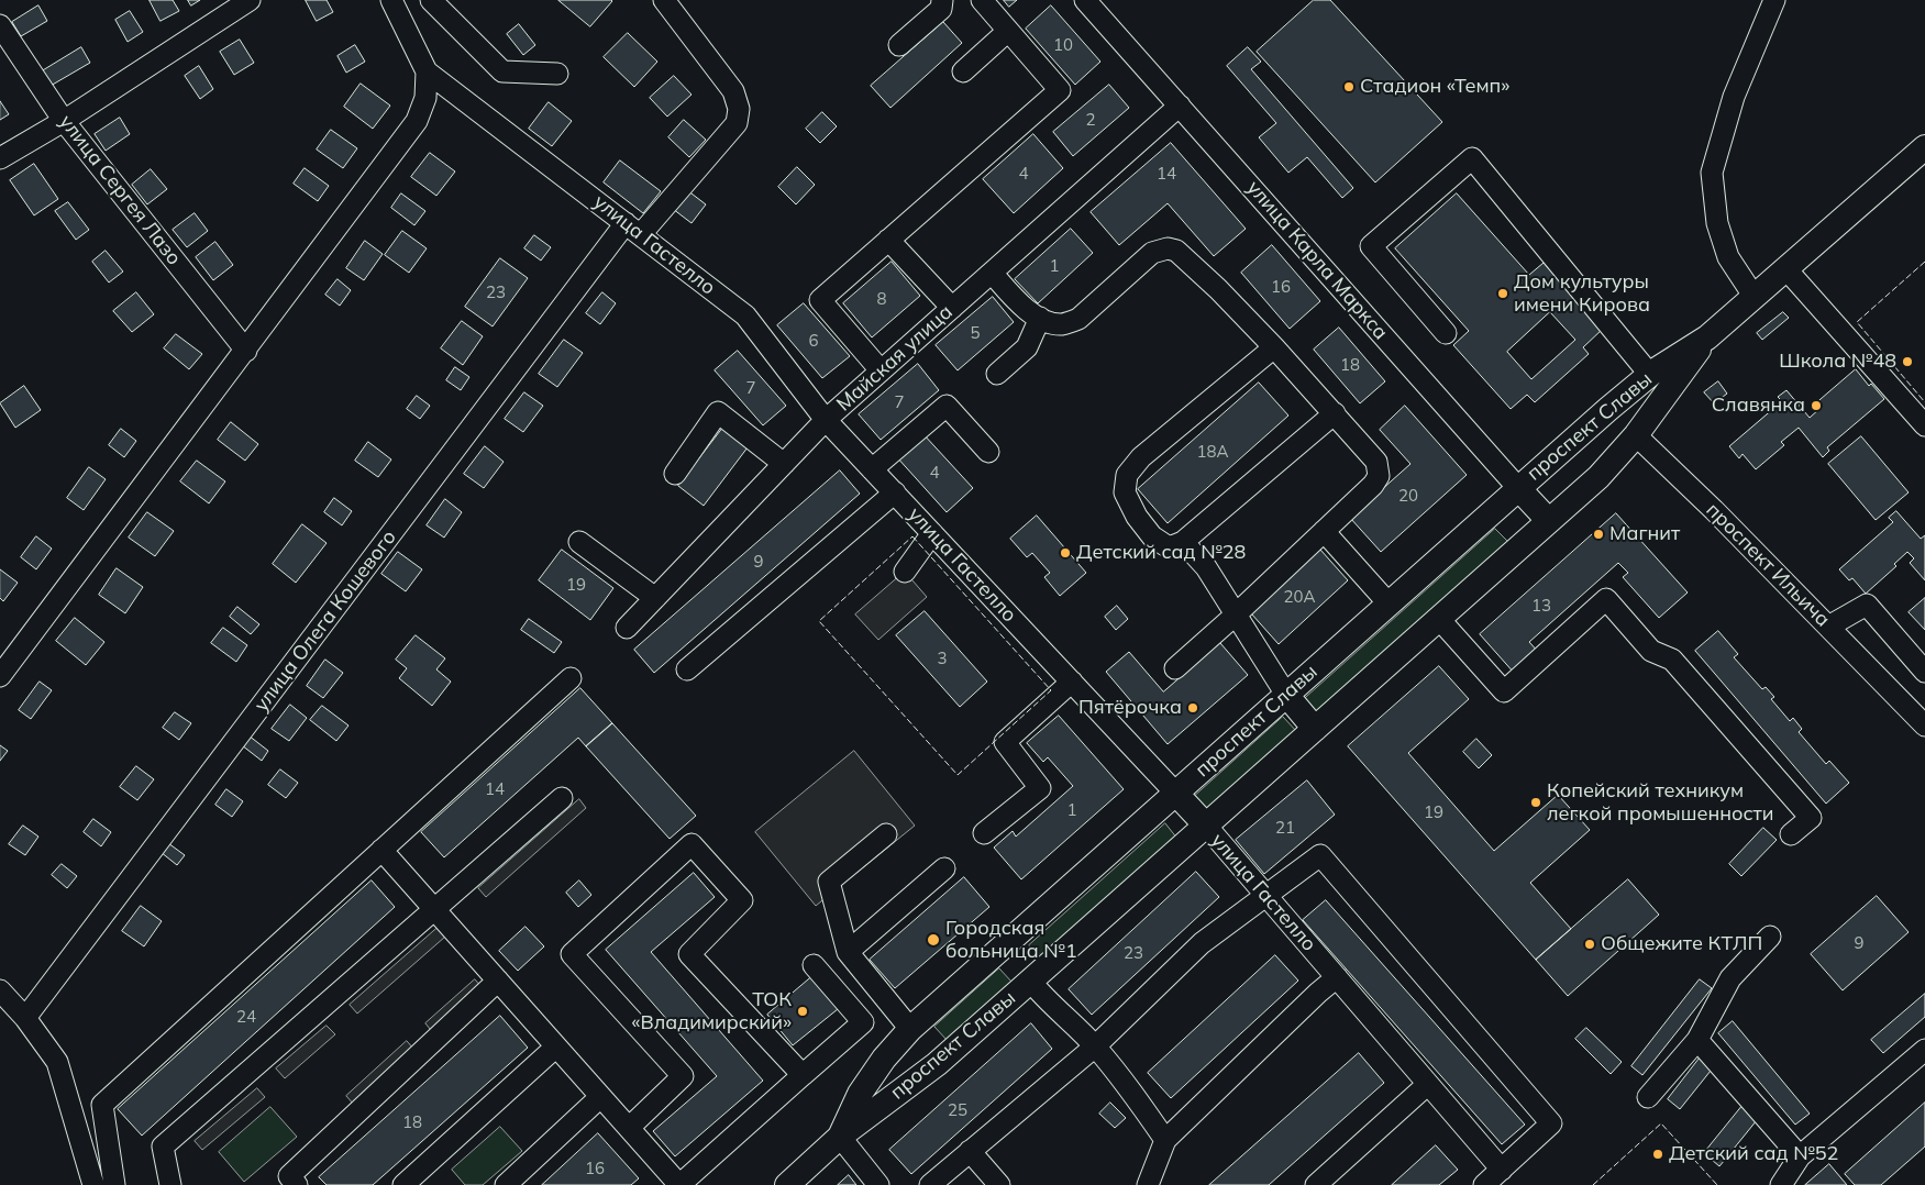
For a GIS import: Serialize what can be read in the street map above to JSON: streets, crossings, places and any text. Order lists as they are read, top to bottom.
{
  "streets": {
    "main road": [
      "улица Гастелло",
      "улица Карла Маркса",
      "проспект Славы",
      "проспект Ильича"
    ],
    "street": ["улица Сергея Лазо", "Майская улица", "улица Олега Кошевого"]
  },
  "crossings": [
    ["улица Гастелло", "Майская улица"],
    ["улица Гастелло", "проспект Славы"],
    ["улица Гастелло", "улица Олега Кошевого"],
    ["улица Карла Маркса", "Майская улица"],
    ["улица Карла Маркса", "проспект Славы"],
    ["проспект Славы", "проспект Ильича"]
  ],
  "places": [
    "Стадион «Темп»",
    "Дом культуры имени Кирова",
    "Школа №48",
    "Славянка",
    "Магнит",
    "Детский сад №28",
    "Пятёрочка",
    "Копейский техникум легкой промышенности",
    "Городская больница №1",
    "Общежите КТЛП",
    "ТОК «Владимирский»",
    "Детский сад №52"
  ],
  "house_numbers": [
    "10",
    "2",
    "4",
    "14",
    "1",
    "16",
    "23",
    "8",
    "5",
    "6",
    "18",
    "7",
    "7",
    "18А",
    "4",
    "20",
    "9",
    "19",
    "20А",
    "13",
    "3",
    "14",
    "1",
    "19",
    "21",
    "9",
    "23",
    "24",
    "25",
    "18",
    "16"
  ]
}
